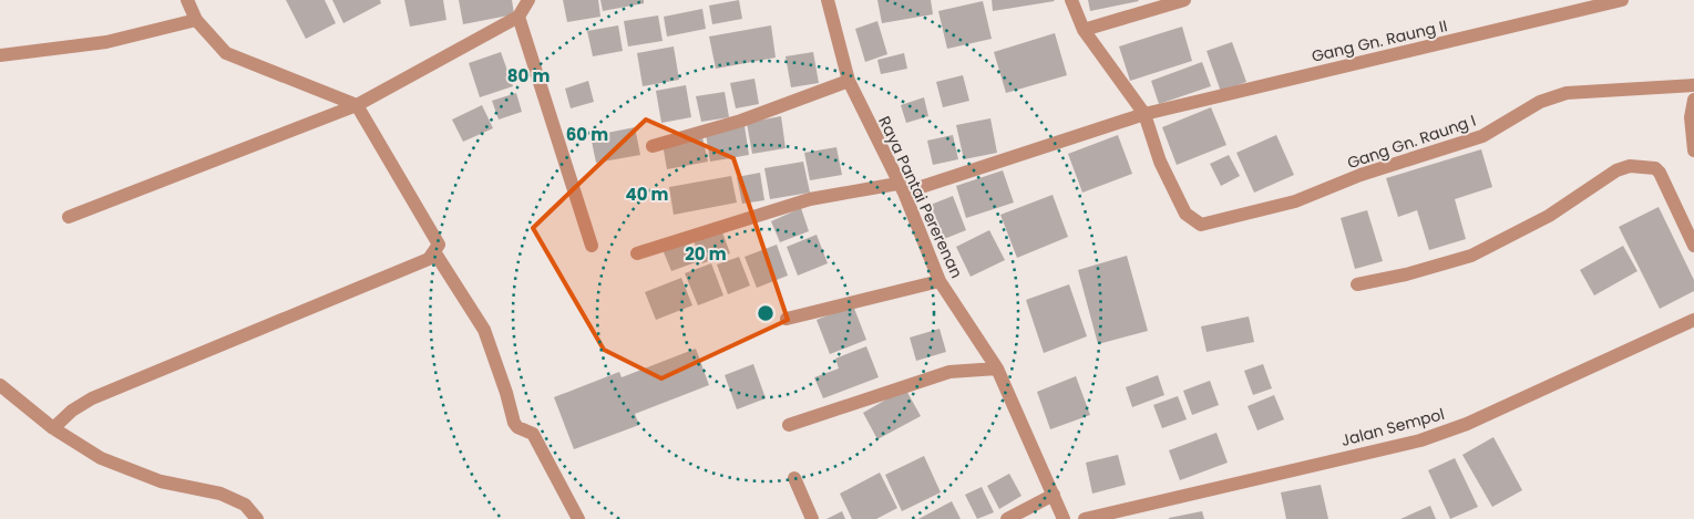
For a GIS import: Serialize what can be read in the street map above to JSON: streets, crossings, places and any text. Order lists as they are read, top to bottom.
{
  "streets": {
    "street": [
      "Gang Gn. Raung II",
      "Gang Gn. Raung I",
      "Raya Pantai Pererenan",
      "Jalan Sempol"
    ]
  },
  "crossings": [
    ["Gang Gn. Raung II", "Gang Gn. Raung I"],
    ["Gang Gn. Raung II", "Raya Pantai Pererenan"]
  ],
  "rings": [
    "80 m",
    "60 m",
    "40 m",
    "20 m"
  ]
}
